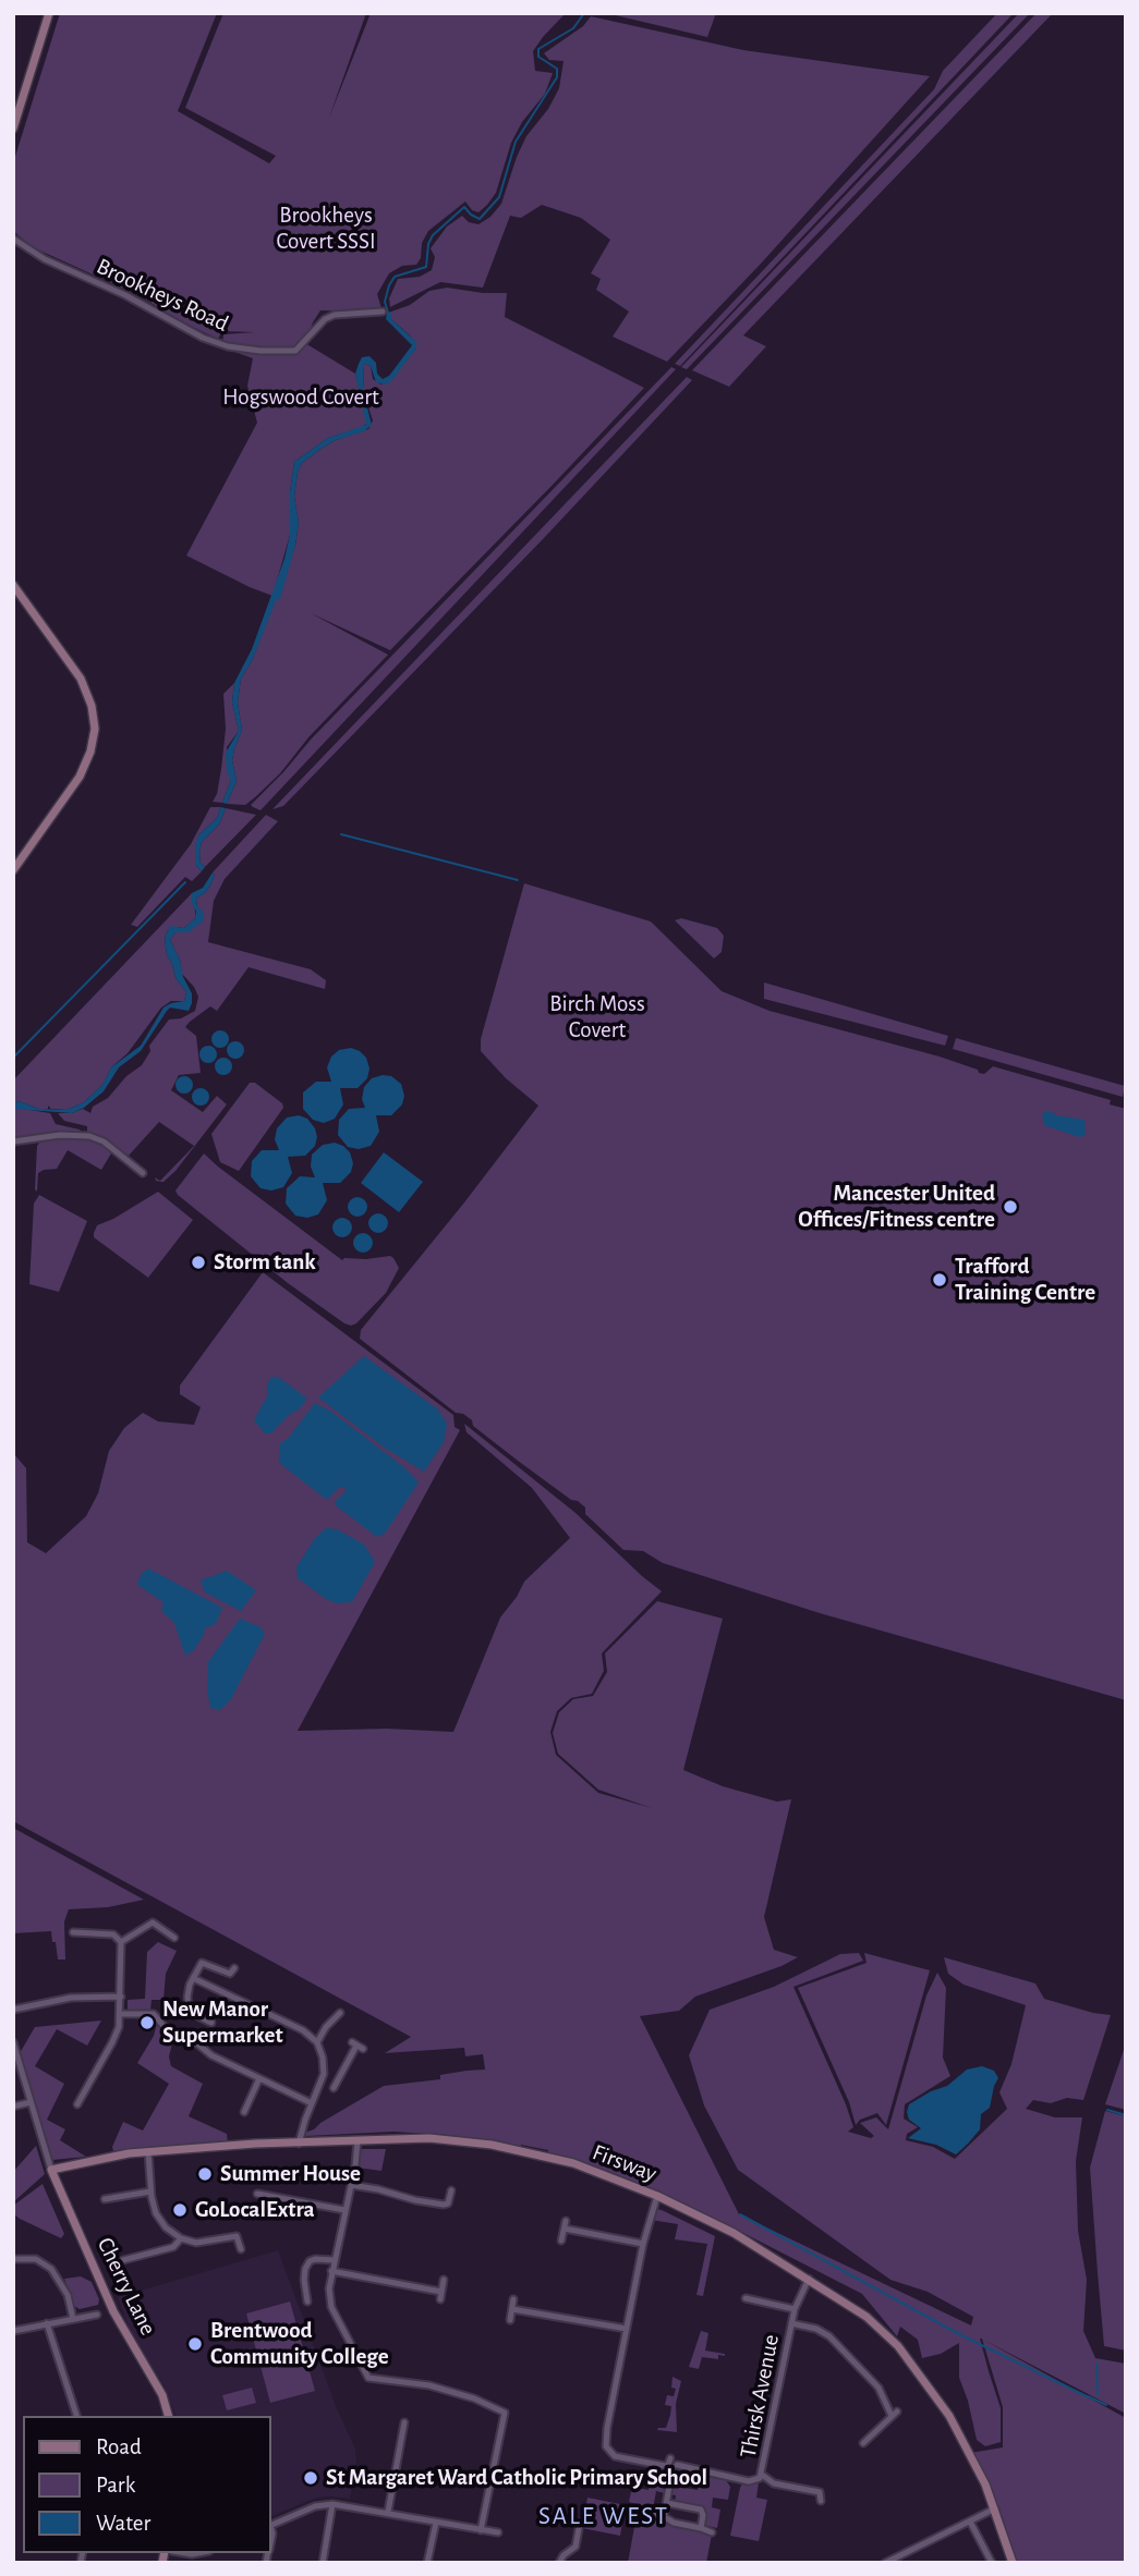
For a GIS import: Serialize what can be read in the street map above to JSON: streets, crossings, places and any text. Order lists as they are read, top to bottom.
{
  "streets": {
    "street": [
      "Brookheys Road",
      "Firsway",
      "Cherry Lane",
      "Thirsk Avenue"
    ]
  },
  "crossings": [
    ["Firsway", "Cherry Lane"],
    ["Firsway", "Thirsk Avenue"]
  ],
  "districts": ["SALE WEST"],
  "parks": ["Brookheys Covert SSSI", "Hogswood Covert", "Birch Moss Covert"],
  "places": [
    "Mancester United Offices/Fitness centre",
    "Storm tank",
    "Trafford Training Centre",
    "New Manor Supermarket",
    "Summer House",
    "GoLocalExtra",
    "Brentwood Community College",
    "St Margaret Ward Catholic Primary School"
  ],
  "legend": ["Road", "Park", "Water"]
}
